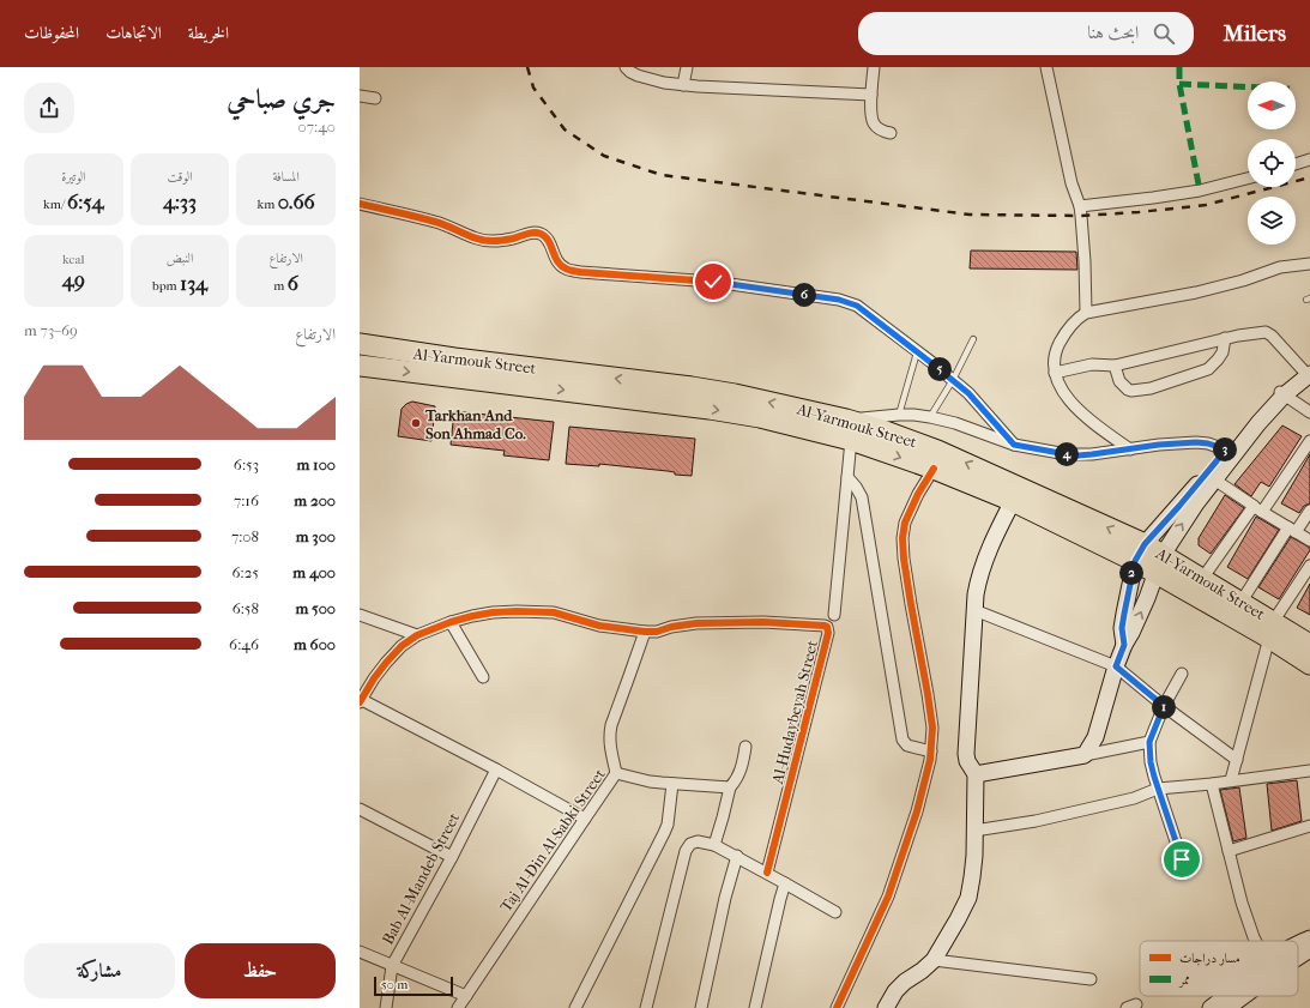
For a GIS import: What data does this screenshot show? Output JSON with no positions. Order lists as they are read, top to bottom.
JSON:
{
  "streets": {
    "highway": ["Al-Yarmouk Street"],
    "street": ["Al-Hudaybeyah Street", "Taj Al-Din Al-Sabki Street", "Bab Al-Mandeb Street"]
  },
  "places": ["Tarkhan And Son Ahmad Co."],
  "legend": ["مسار دراجات", "ممر"],
  "scale_bar": "50 m",
  "north": "left",
  "page": {
    "header": "Milers",
    "search": "ابحث هنا",
    "nav": ["الخريطة", "الاتجاهات", "المحفوظات"],
    "heading": ["جري صباحي", "07:40"],
    "stats": [
      ["المسافة", "0.66 km"],
      ["الوقت", "4:33"],
      ["الوتيرة", "6:54 /km"],
      ["الارتفاع", "6 m"],
      ["النبض", "134 bpm"],
      ["kcal", "49"]
    ],
    "pins": [
      "6",
      "5",
      "3",
      "4",
      "2",
      "1"
    ],
    "chart": ["الارتفاع", "69–73 m"],
    "list": [
      {
        "name": "100 m",
        "note": "6:53"
      },
      {
        "name": "200 m",
        "note": "7:16"
      },
      {
        "name": "300 m",
        "note": "7:08"
      },
      {
        "name": "400 m",
        "note": "6:25"
      },
      {
        "name": "500 m",
        "note": "6:58"
      },
      {
        "name": "600 m",
        "note": "6:46"
      }
    ],
    "buttons": ["حفظ", "مشاركة"],
    "scale": "50 m"
  }
}
